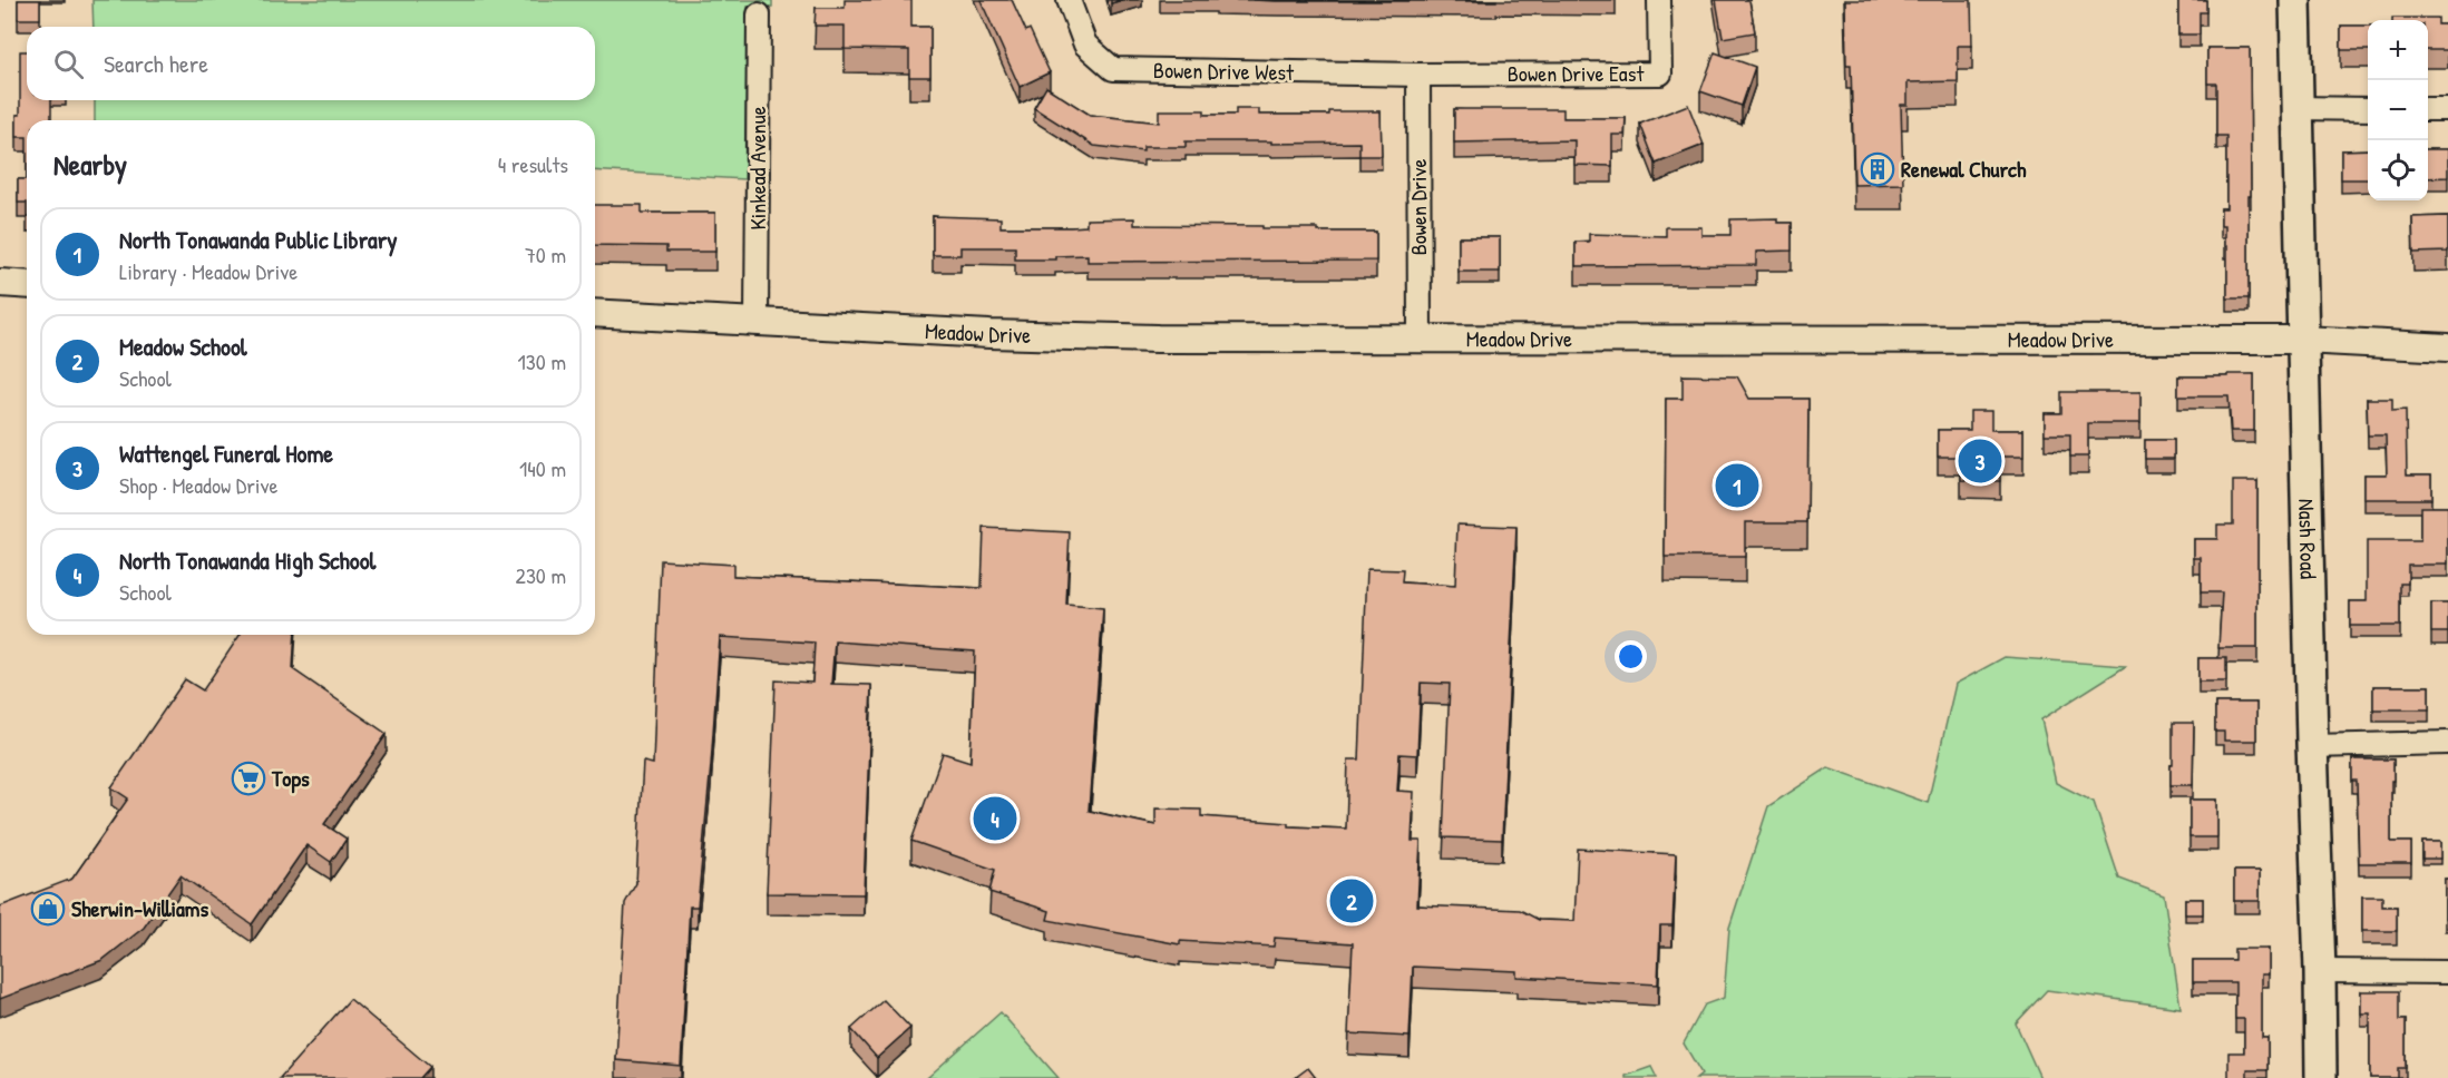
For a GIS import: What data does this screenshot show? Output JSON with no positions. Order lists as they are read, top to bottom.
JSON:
{
  "streets": {
    "main road": ["Nash Road"],
    "street": [
      "Bowen Drive West",
      "Bowen Drive East",
      "Kinkead Avenue",
      "Bowen Drive",
      "Meadow Drive"
    ]
  },
  "crossings": [
    ["Bowen Drive West", "Bowen Drive East"],
    ["Bowen Drive West", "Bowen Drive"],
    ["Bowen Drive East", "Bowen Drive"],
    ["Kinkead Avenue", "Meadow Drive"],
    ["Bowen Drive", "Meadow Drive"],
    ["Meadow Drive", "Nash Road"]
  ],
  "places": {
    "building": ["Renewal Church"],
    "supermarket": ["Tops"],
    "shop": ["Sherwin-Williams"]
  },
  "page": {
    "map_buttons": ["+", "−"],
    "search": "Search here",
    "heading": ["Nearby", "4 results"],
    "list": [
      {
        "mark": "1",
        "name": "North Tonawanda Public Library",
        "note": "Library · Meadow Drive",
        "value": "70 m"
      },
      {
        "mark": "2",
        "name": "Meadow School",
        "note": "School",
        "value": "130 m"
      },
      {
        "mark": "3",
        "name": "Wattengel Funeral Home",
        "note": "Shop · Meadow Drive",
        "value": "140 m"
      },
      {
        "mark": "4",
        "name": "North Tonawanda High School",
        "note": "School",
        "value": "230 m"
      }
    ],
    "pins": [
      "3",
      "1",
      "4",
      "2"
    ]
  }
}
